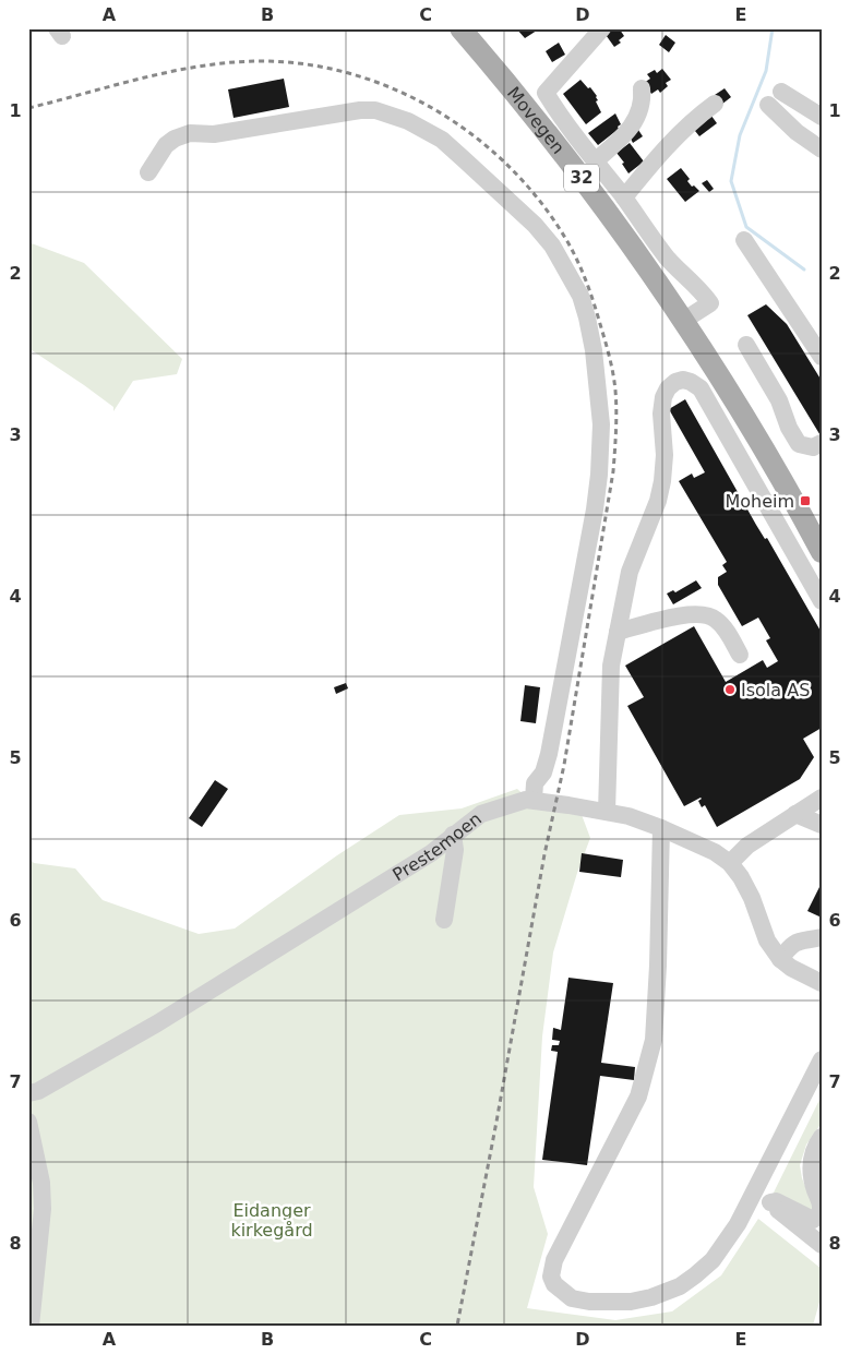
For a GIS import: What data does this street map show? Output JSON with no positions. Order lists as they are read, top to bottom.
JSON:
{
  "streets": {
    "main road": ["Movegen", "32"],
    "street": ["Prestemoen"]
  },
  "parks": ["Eidanger kirkegård"],
  "places": {
    "transit": ["Moheim"],
    "other": ["Isola AS"]
  },
  "grid": {
    "columns": [
      "A",
      "B",
      "C",
      "D",
      "E"
    ],
    "rows": [
      "1",
      "2",
      "3",
      "4",
      "5",
      "6",
      "7",
      "8"
    ]
  }
}
